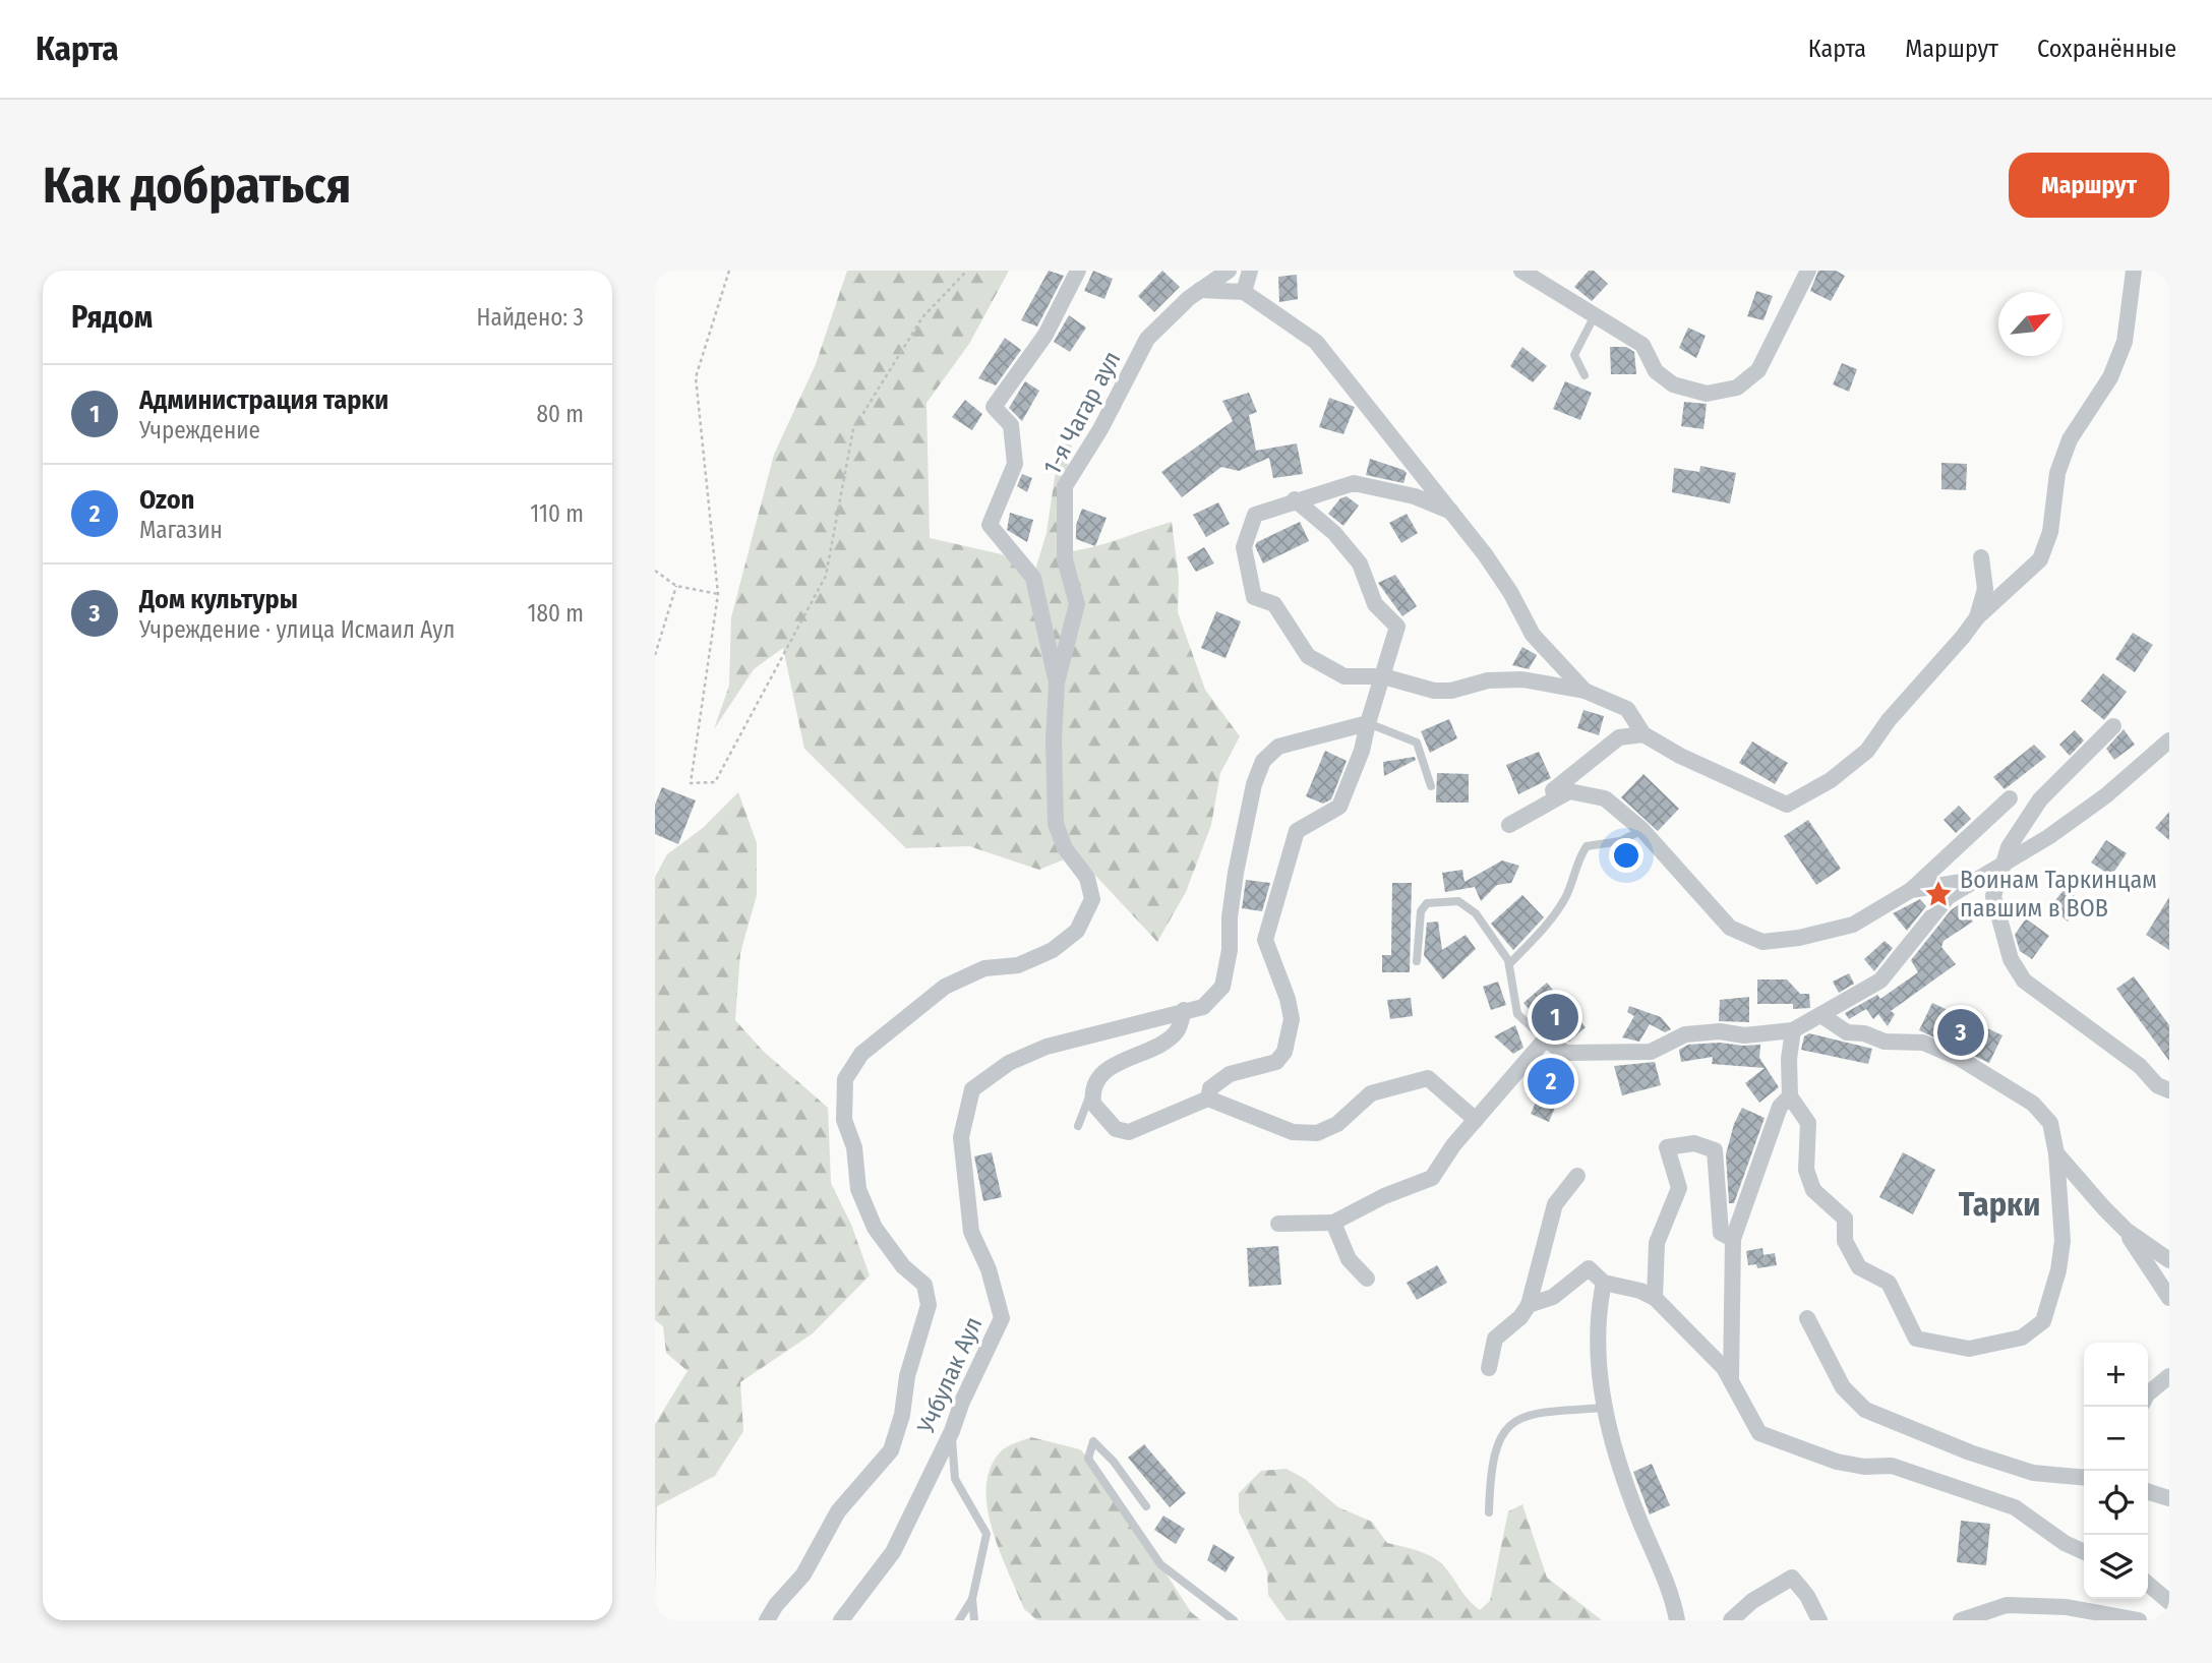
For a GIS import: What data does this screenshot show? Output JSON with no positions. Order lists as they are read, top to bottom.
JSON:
{
  "streets": {
    "street": ["1-я Чагар аул", "Учбулак Аул"]
  },
  "crossings": [
    ["1-я Чагар аул", "Учбулак Аул"]
  ],
  "districts": ["Тарки"],
  "places": {
    "place": ["Воинам Таркинцам павшим в ВОВ"]
  },
  "north": "top right",
  "page": {
    "header": "Карта",
    "nav": ["Карта", "Маршрут", "Сохранённые"],
    "buttons": "Маршрут",
    "title": "Как добраться",
    "heading": ["Рядом", "Найдено: 3"],
    "list": [
      {
        "mark": "1",
        "name": "Администрация тарки",
        "note": "Учреждение",
        "value": "80 m"
      },
      {
        "mark": "2",
        "name": "Ozon",
        "note": "Магазин",
        "value": "110 m"
      },
      {
        "mark": "3",
        "name": "Дом культуры",
        "note": "Учреждение · улица Исмаил Аул",
        "value": "180 m"
      }
    ],
    "pins": ["1", "3", "2"],
    "map_buttons": ["+", "−"]
  }
}
